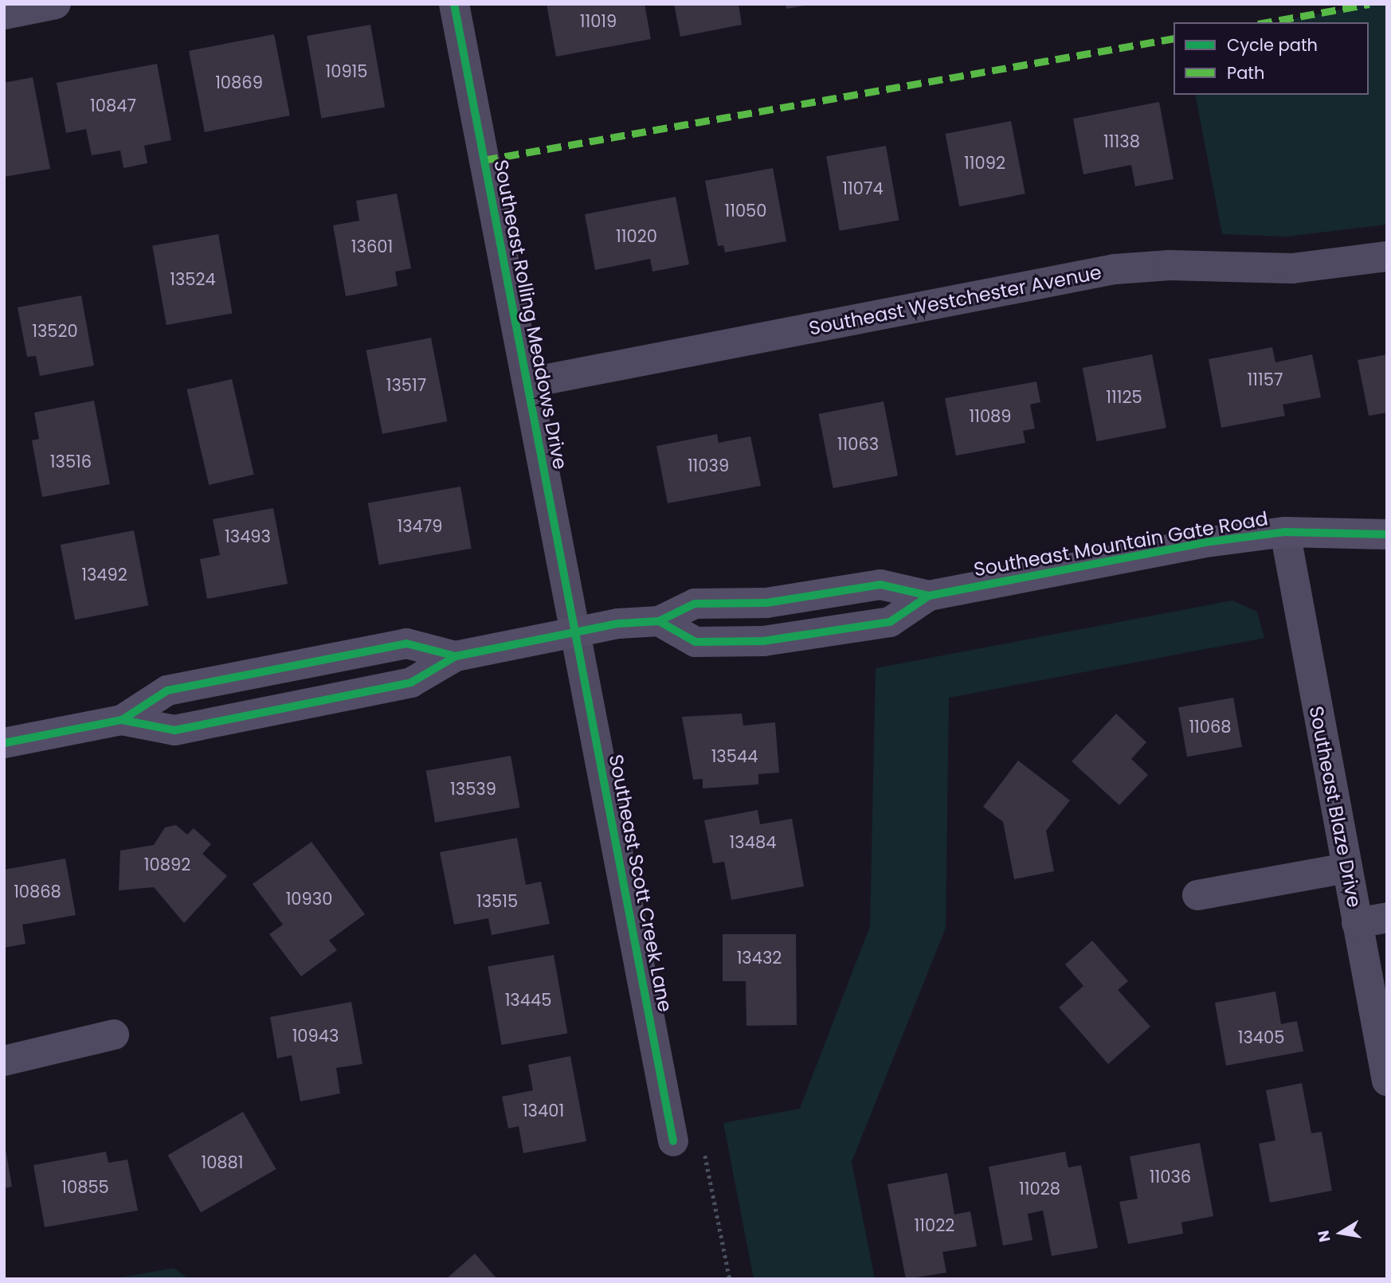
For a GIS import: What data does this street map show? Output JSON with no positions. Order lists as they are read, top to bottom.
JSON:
{
  "streets": {
    "street": [
      "Southeast Westchester Avenue",
      "Southeast Rolling Meadows Drive",
      "Southeast Mountain Gate Road",
      "Southeast Blaze Drive",
      "Southeast Scott Creek Lane"
    ]
  },
  "crossings": [
    ["Southeast Westchester Avenue", "Southeast Rolling Meadows Drive"],
    ["Southeast Rolling Meadows Drive", "Southeast Mountain Gate Road"],
    ["Southeast Rolling Meadows Drive", "Southeast Scott Creek Lane"],
    ["Southeast Mountain Gate Road", "Southeast Blaze Drive"],
    ["Southeast Mountain Gate Road", "Southeast Scott Creek Lane"]
  ],
  "house_numbers": [
    "11019",
    "10915",
    "10869",
    "10847",
    "11138",
    "11092",
    "11074",
    "11050",
    "11020",
    "13601",
    "13524",
    "13520",
    "11157",
    "13517",
    "11125",
    "11089",
    "11063",
    "13516",
    "11039",
    "13479",
    "13493",
    "13492",
    "11068",
    "13544",
    "13539",
    "13484",
    "10892",
    "10868",
    "10930",
    "13515",
    "13432",
    "13445",
    "10943",
    "13405",
    "13401",
    "10881",
    "11036",
    "10855",
    "11028",
    "11022"
  ],
  "legend": ["Cycle path", "Path"],
  "north": "left"
}
